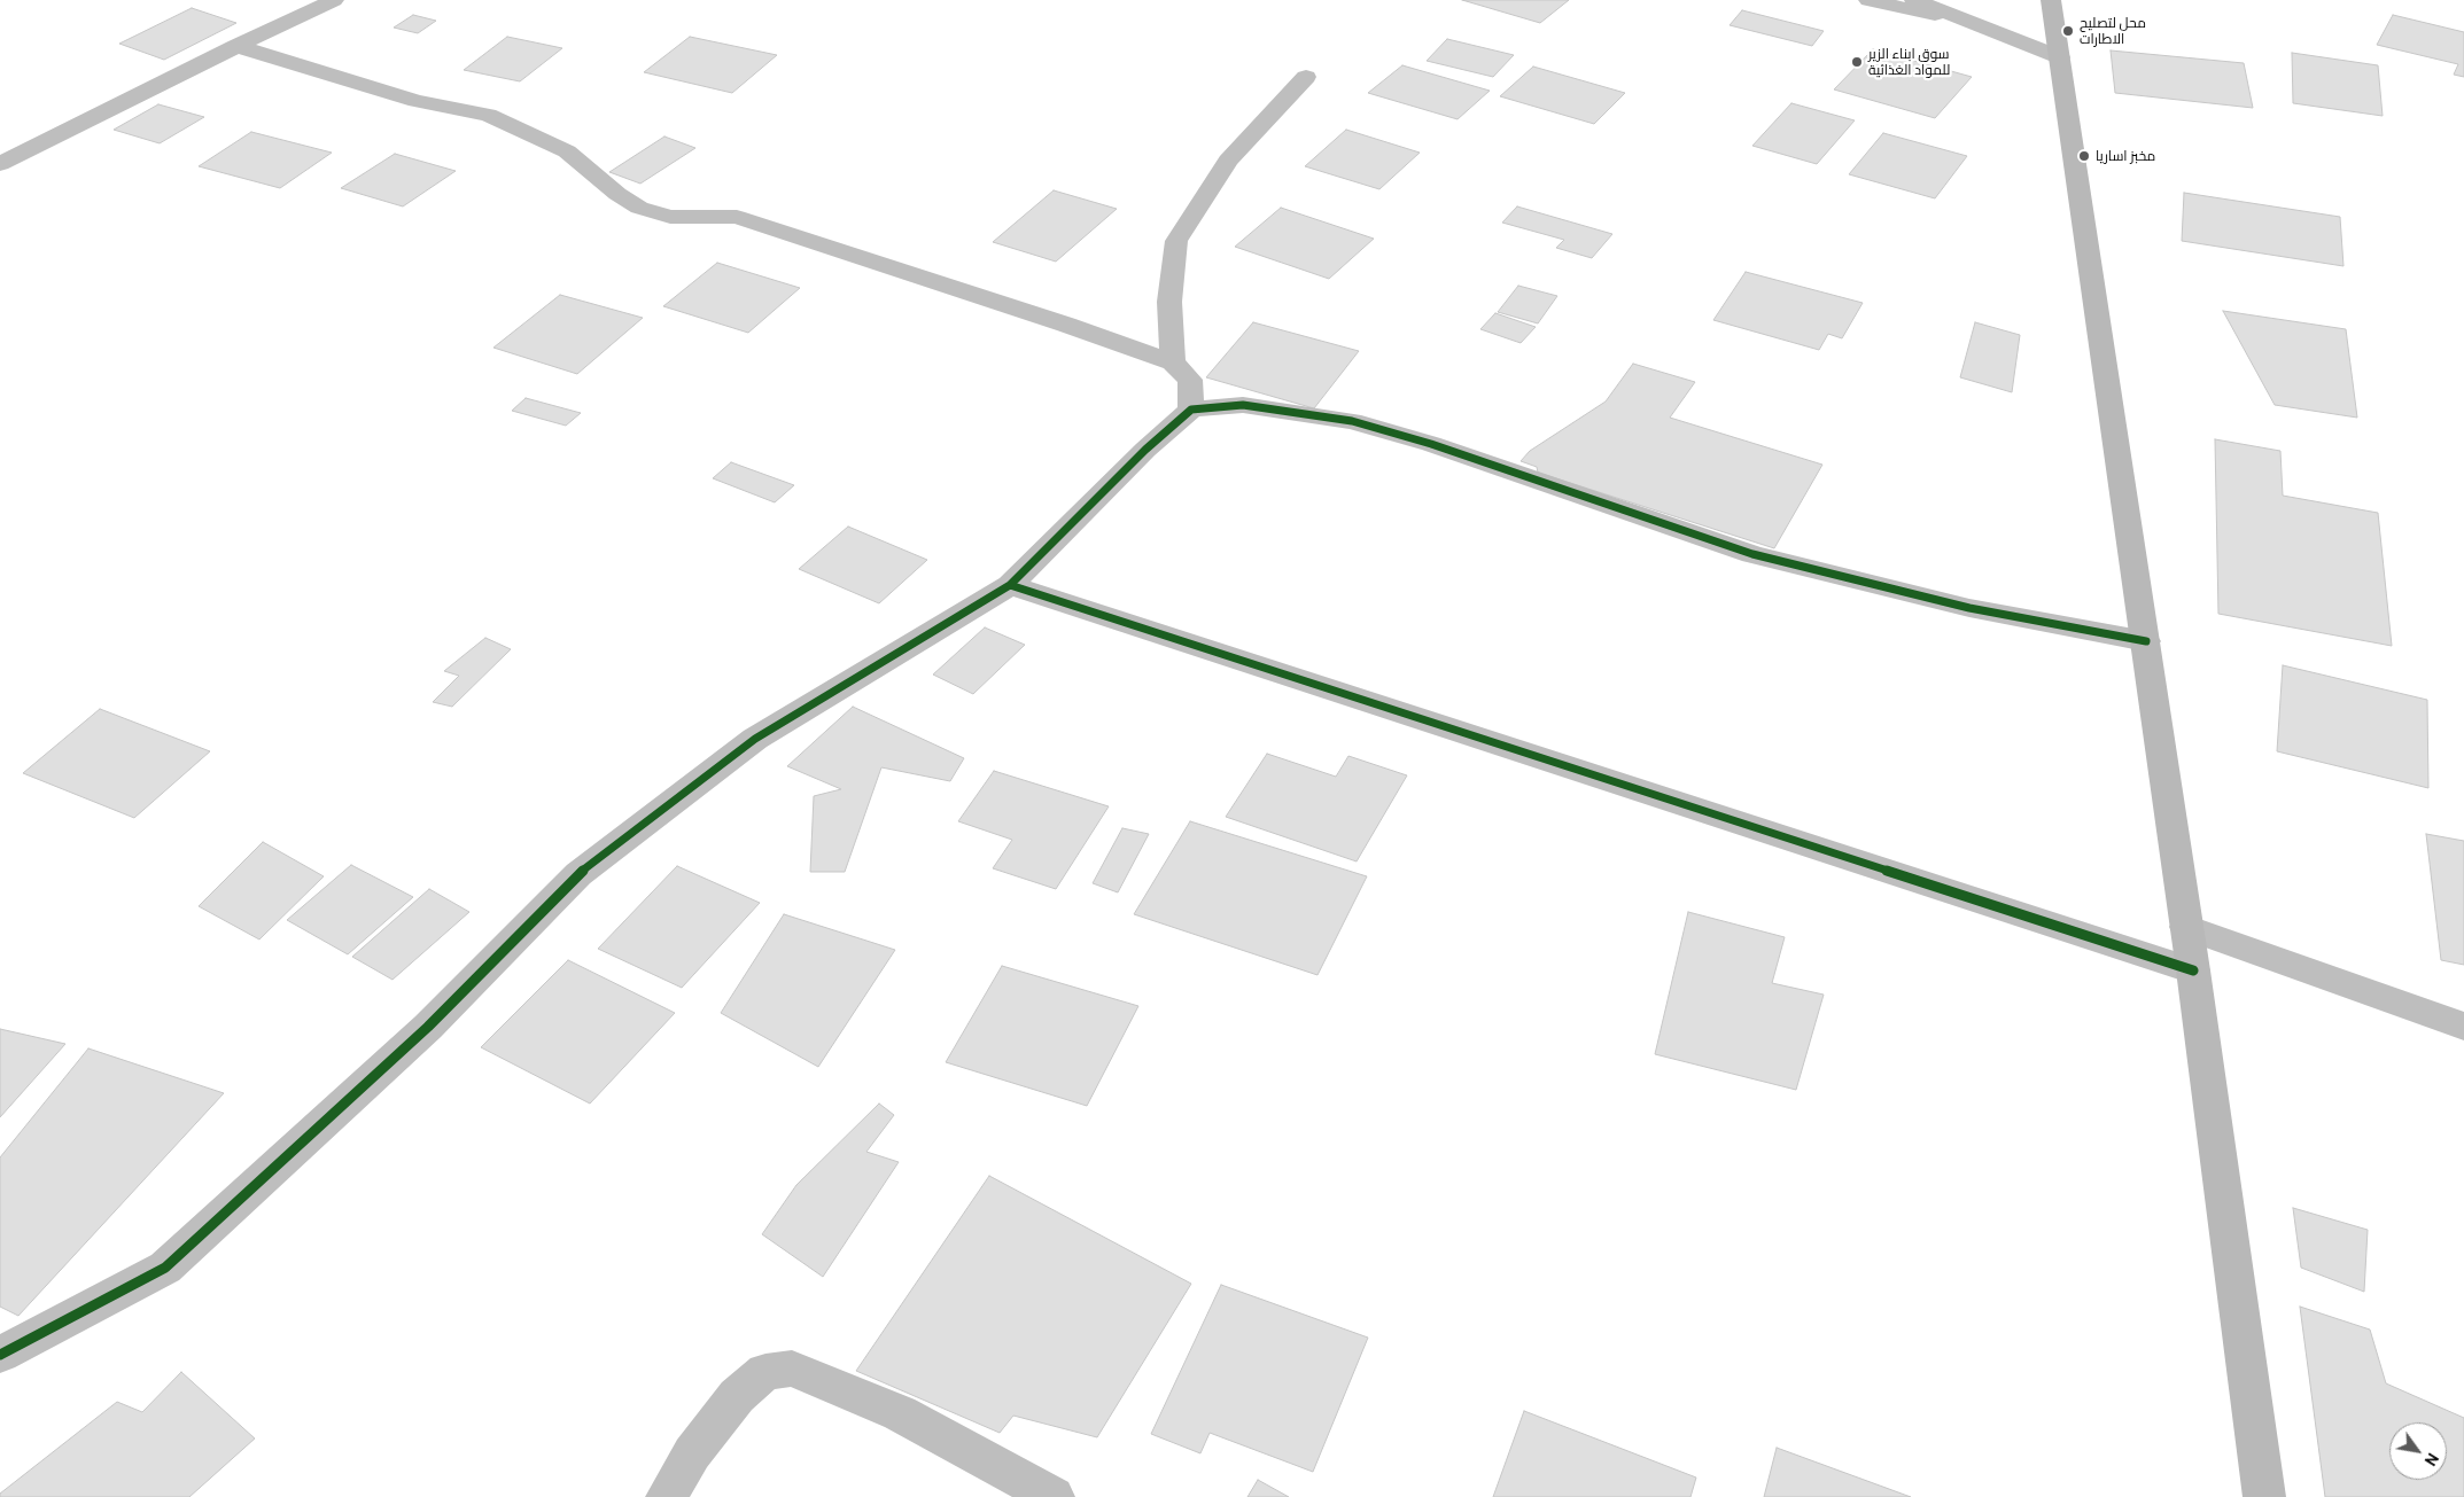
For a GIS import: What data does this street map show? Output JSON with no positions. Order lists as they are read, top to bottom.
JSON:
{
  "places": ["محل لتصليح الاطارات", "سوق ابناء الزير للمواد الغذائية", "مخبز اساريا"],
  "north": "bottom right"
}
